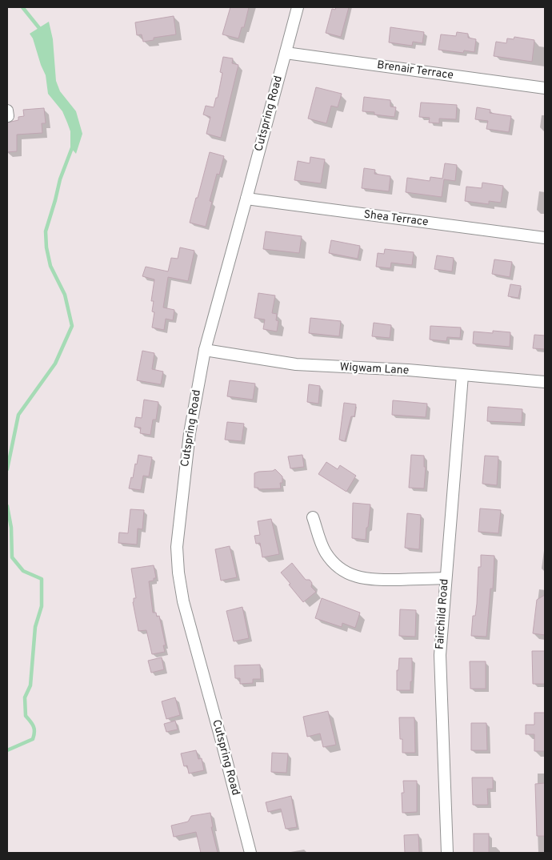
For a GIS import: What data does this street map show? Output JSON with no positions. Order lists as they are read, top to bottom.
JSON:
{
  "streets": {
    "street": [
      "Brenair Terrace",
      "Cutspring Road",
      "Shea Terrace",
      "Wigwam Lane",
      "Fairchild Road"
    ]
  },
  "crossings": [
    ["Brenair Terrace", "Cutspring Road"],
    ["Cutspring Road", "Shea Terrace"],
    ["Cutspring Road", "Wigwam Lane"],
    ["Wigwam Lane", "Fairchild Road"]
  ]
}
